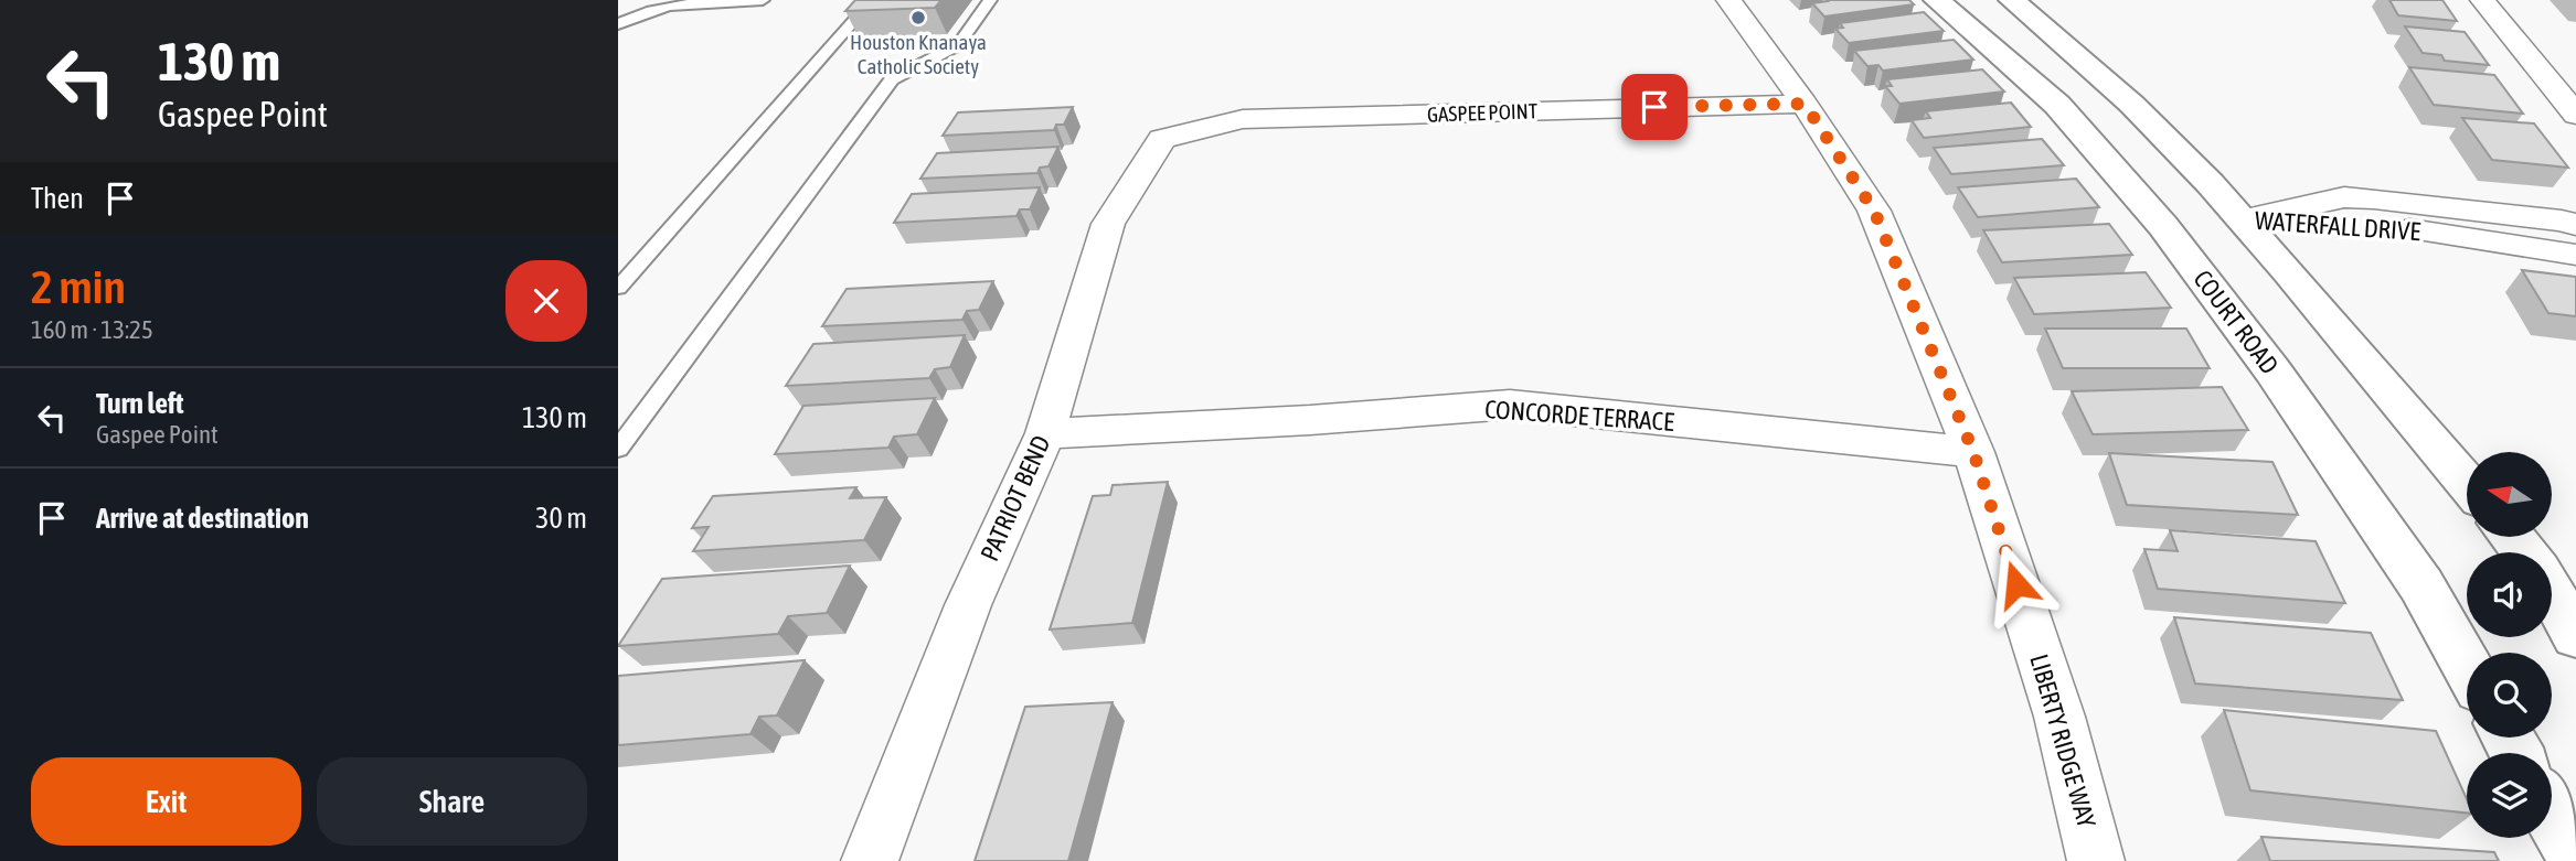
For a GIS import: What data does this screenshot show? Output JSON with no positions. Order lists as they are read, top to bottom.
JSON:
{
  "streets": {
    "main road": ["COURT ROAD"],
    "street": [
      "GASPEE POINT",
      "WATERFALL DRIVE",
      "CONCORDE TERRACE",
      "PATRIOT BEND",
      "LIBERTY RIDGE WAY"
    ]
  },
  "crossings": [
    ["GASPEE POINT", "PATRIOT BEND"],
    ["GASPEE POINT", "LIBERTY RIDGE WAY"],
    ["CONCORDE TERRACE", "PATRIOT BEND"],
    ["CONCORDE TERRACE", "LIBERTY RIDGE WAY"]
  ],
  "places": ["Houston Knanaya Catholic Society"],
  "north": "left",
  "page": {
    "turn": ["130 m", "Gaspee Point"],
    "then": "Then",
    "heading": ["2 min", "160 m · 13:25"],
    "list": [
      {
        "name": "Turn left",
        "note": "Gaspee Point",
        "value": "130 m"
      },
      {
        "name": "Arrive at destination",
        "value": "30 m"
      }
    ],
    "buttons": ["Exit", "Share"]
  }
}
